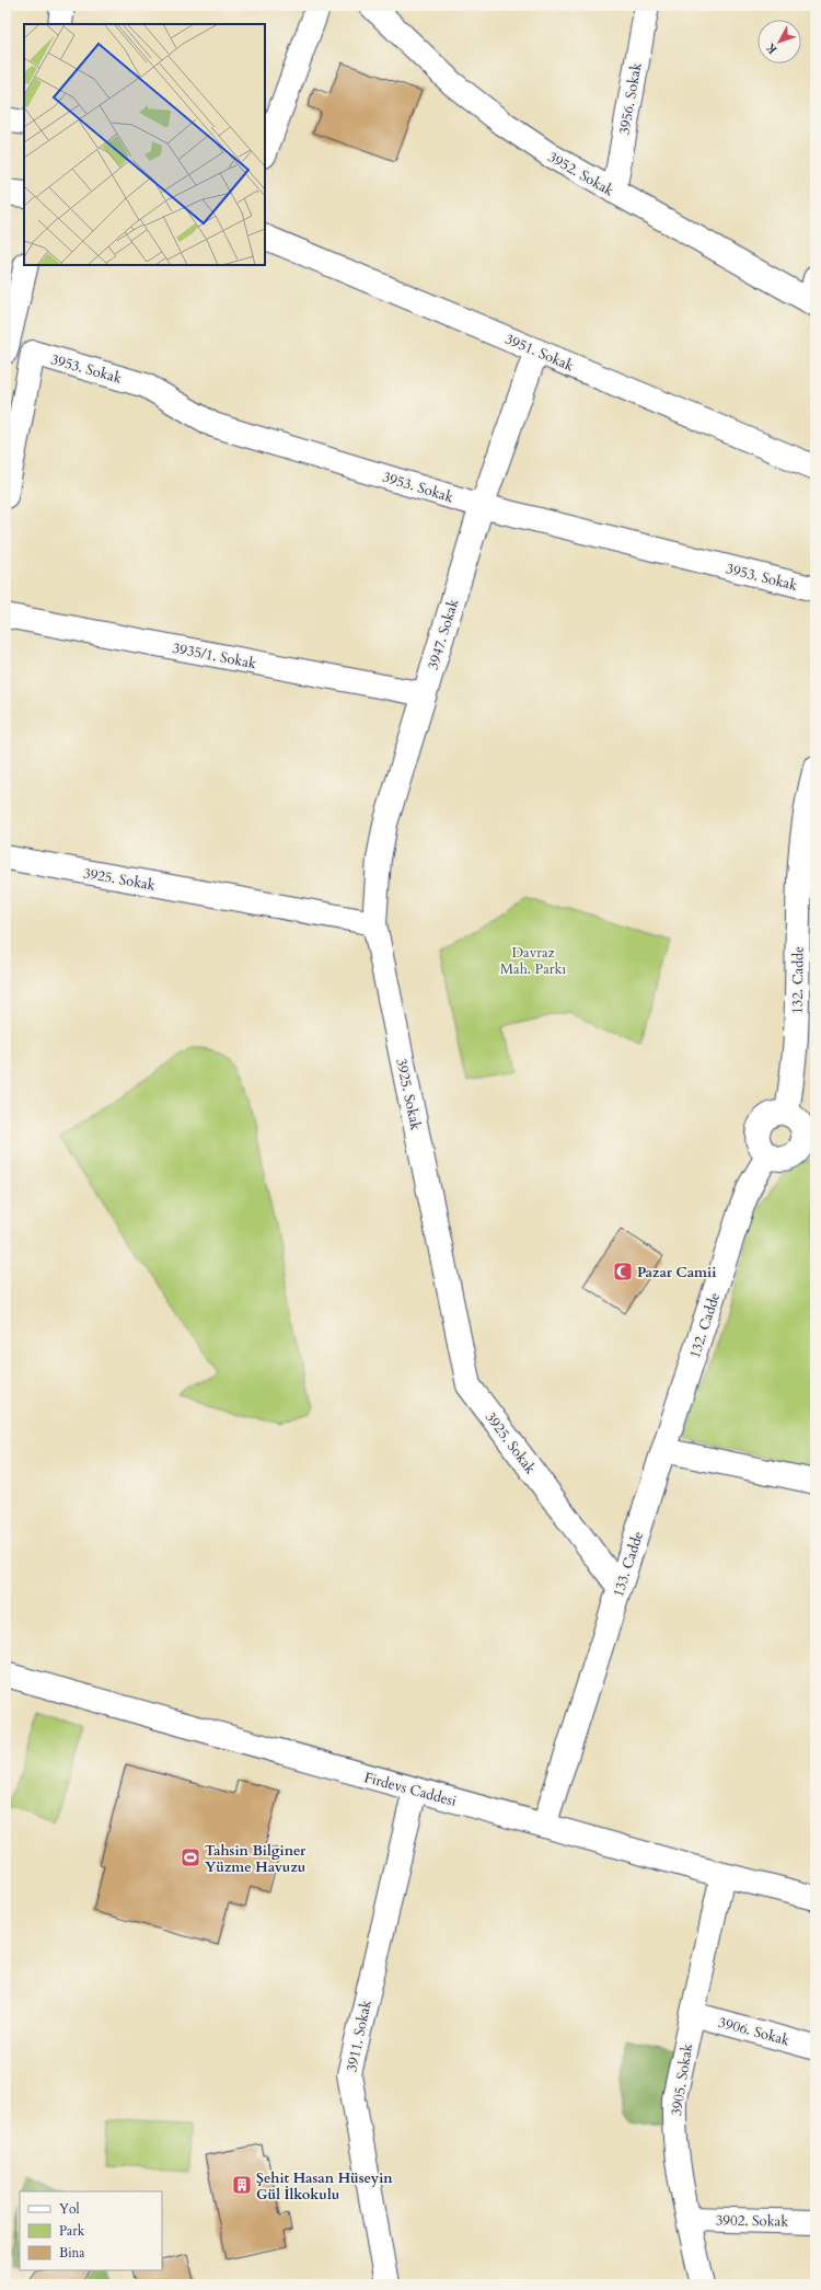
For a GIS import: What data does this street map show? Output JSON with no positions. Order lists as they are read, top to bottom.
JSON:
{
  "streets": {
    "main road": [
      "3956. Sokak",
      "3952. Sokak",
      "3951. Sokak",
      "3953. Sokak",
      "3947. Sokak",
      "3935/1. Sokak",
      "3925. Sokak",
      "132. Cadde",
      "133. Cadde",
      "Firdevs Caddesi",
      "3906. Sokak",
      "3911. Sokak",
      "3905. Sokak",
      "3902. Sokak"
    ]
  },
  "crossings": [
    ["3956. Sokak", "3952. Sokak"],
    ["3951. Sokak", "3947. Sokak"],
    ["3953. Sokak", "3947. Sokak"],
    ["3947. Sokak", "3935/1. Sokak"],
    ["3947. Sokak", "3925. Sokak"],
    ["3925. Sokak", "133. Cadde"],
    ["132. Cadde", "133. Cadde"],
    ["133. Cadde", "Firdevs Caddesi"],
    ["Firdevs Caddesi", "3911. Sokak"],
    ["Firdevs Caddesi", "3905. Sokak"],
    ["3906. Sokak", "3905. Sokak"],
    ["3905. Sokak", "3902. Sokak"]
  ],
  "parks": ["Davraz Mah. Parkı"],
  "places": {
    "mosque": ["Pazar Camii"],
    "sports": ["Tahsin Bilginer Yüzme Havuzu"],
    "building": ["Şehit Hasan Hüseyin Gül İlkokulu"]
  },
  "legend": ["Yol", "Park", "Bina"],
  "north": "bottom left"
}
